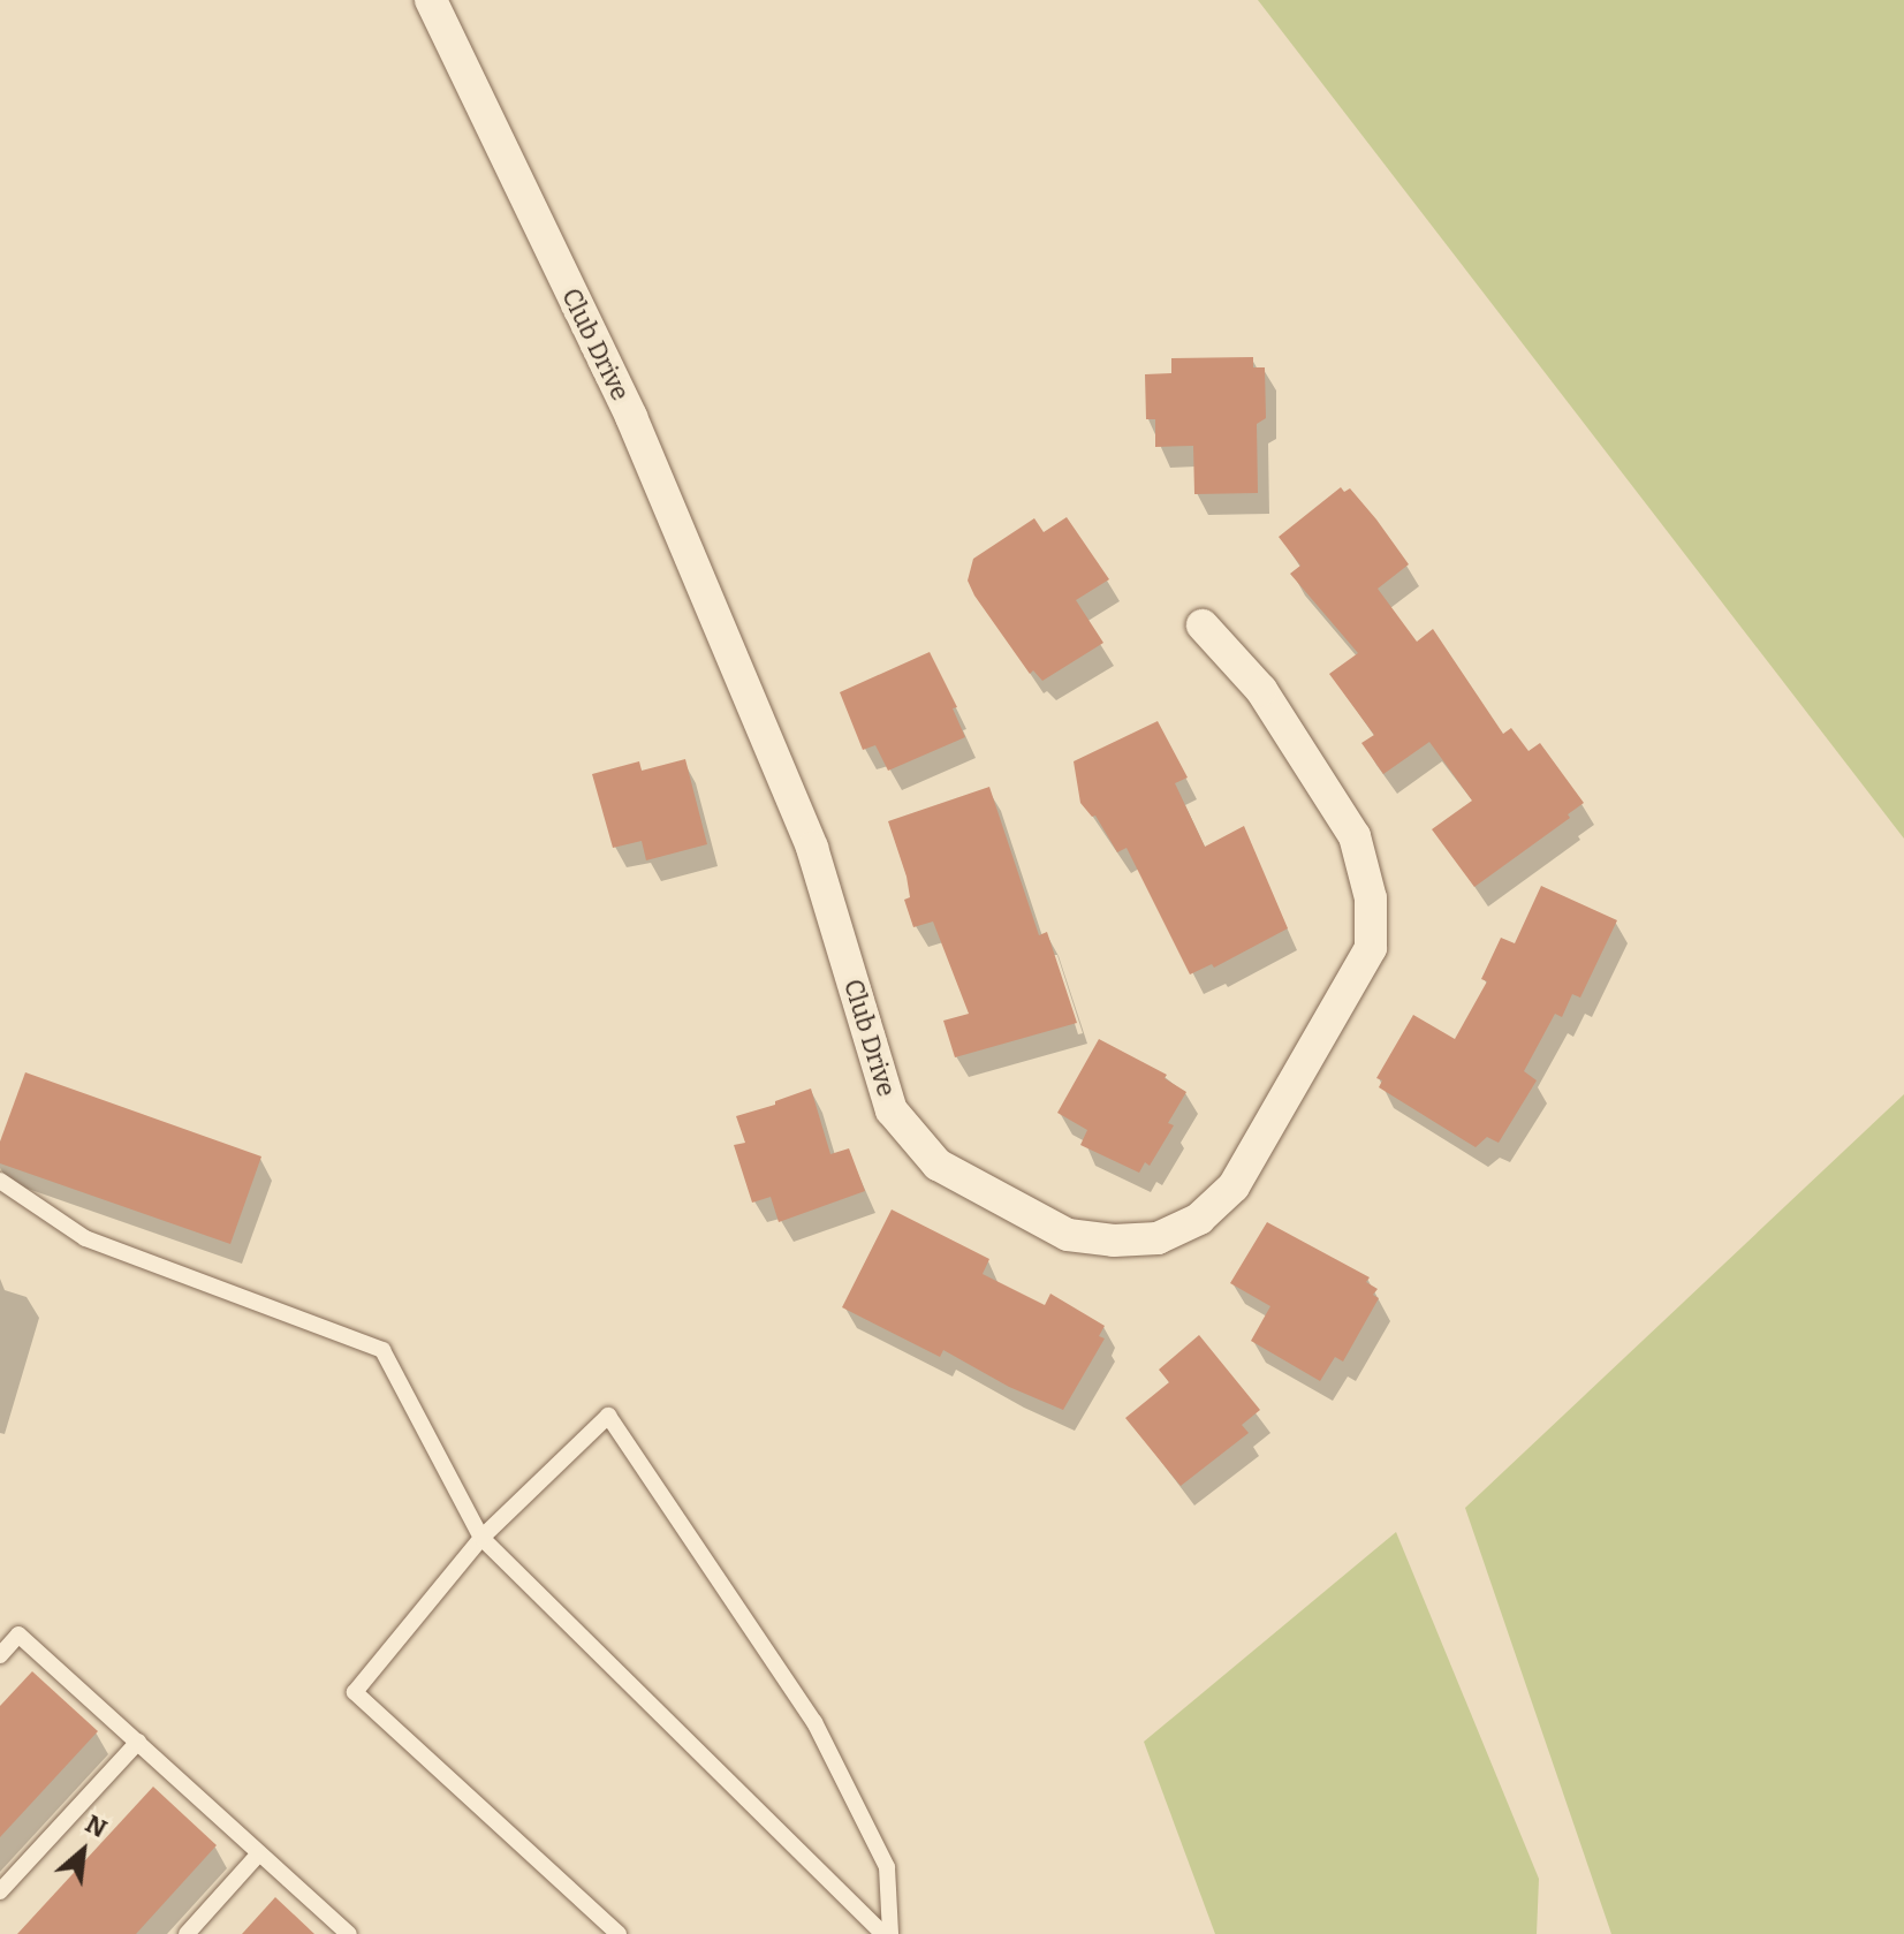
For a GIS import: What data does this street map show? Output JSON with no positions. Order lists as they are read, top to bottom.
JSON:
{
  "streets": {
    "street": ["Club Drive"]
  },
  "north": "top right"
}
